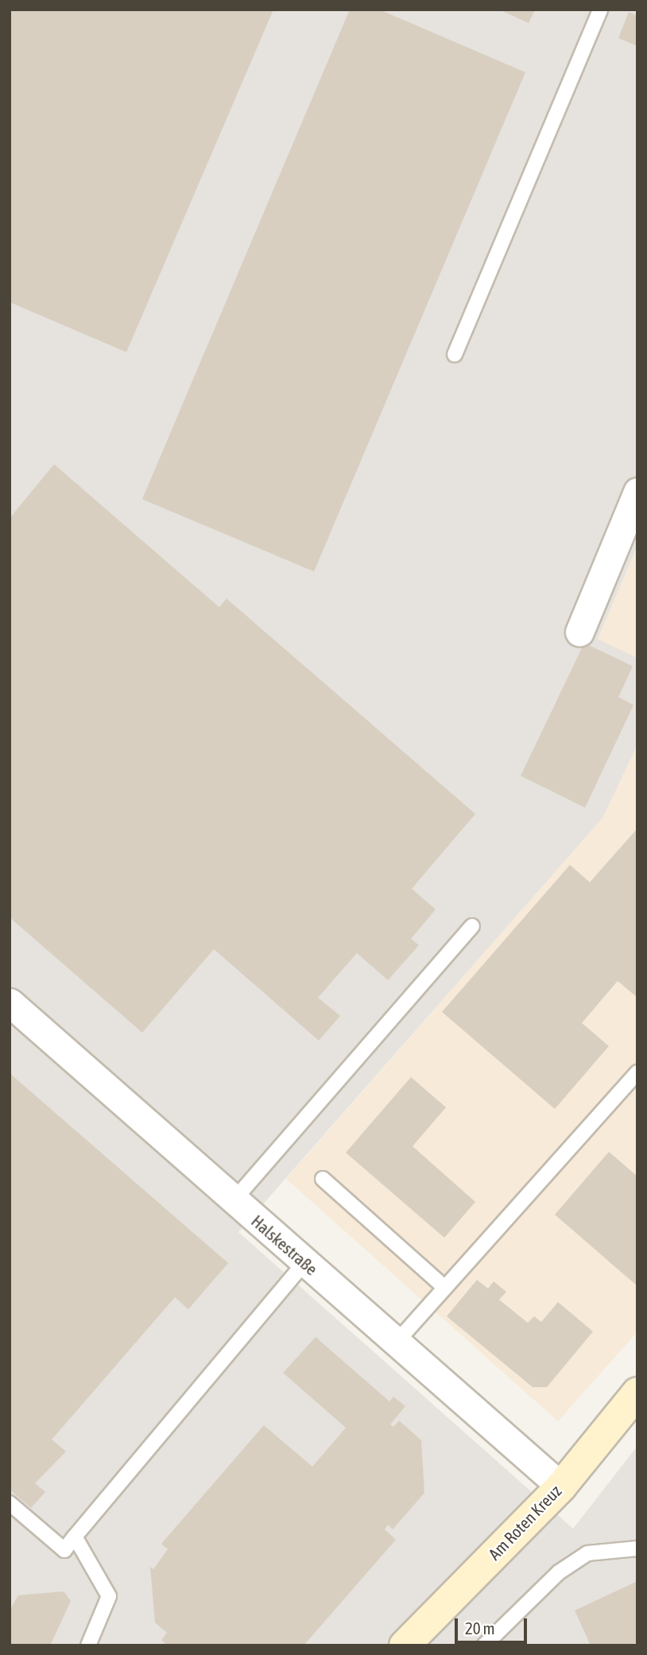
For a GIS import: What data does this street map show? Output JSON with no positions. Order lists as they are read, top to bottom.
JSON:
{
  "streets": {
    "street": ["Halskestraße", "Am Roten Kreuz"]
  },
  "crossings": [
    ["Halskestraße", "Am Roten Kreuz"]
  ],
  "scale_bar": "20 m"
}
